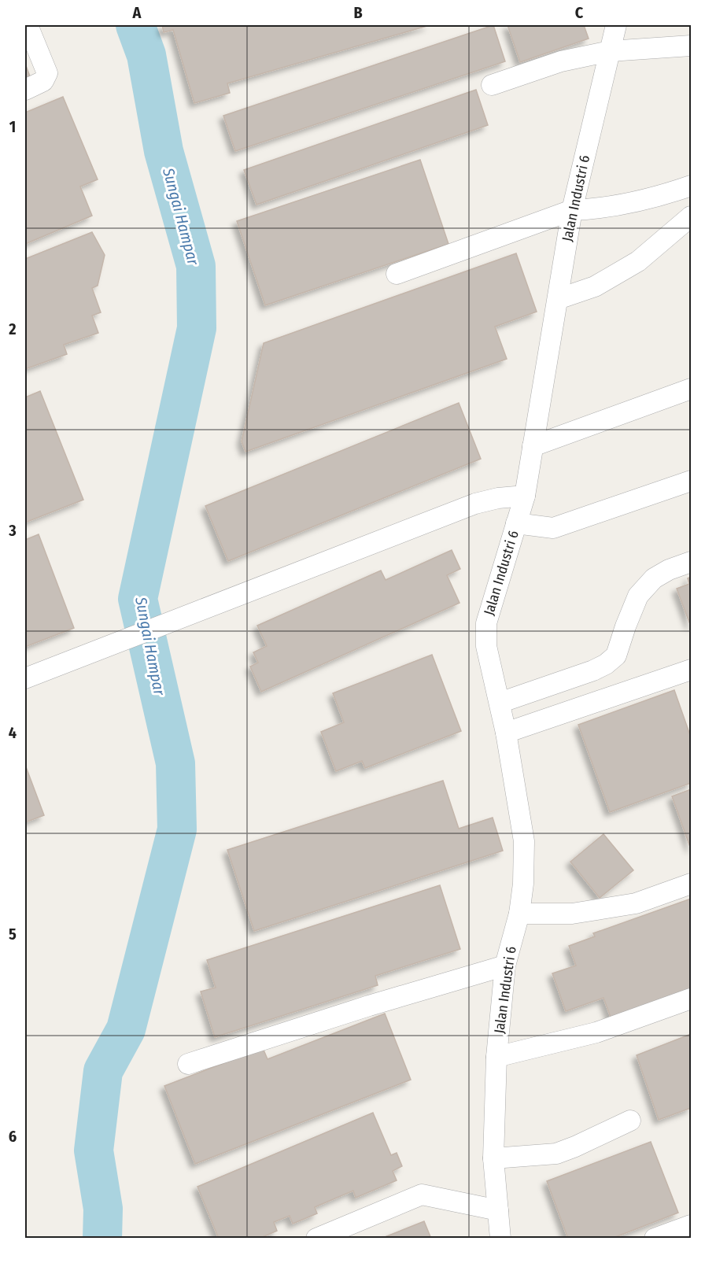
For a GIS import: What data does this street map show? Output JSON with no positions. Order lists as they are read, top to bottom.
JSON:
{
  "streets": {
    "street": ["Jalan Industri 6"]
  },
  "water": ["Sungai Hampar"],
  "grid": {
    "columns": ["A", "B", "C"],
    "rows": [
      "1",
      "2",
      "3",
      "4",
      "5",
      "6"
    ]
  }
}
